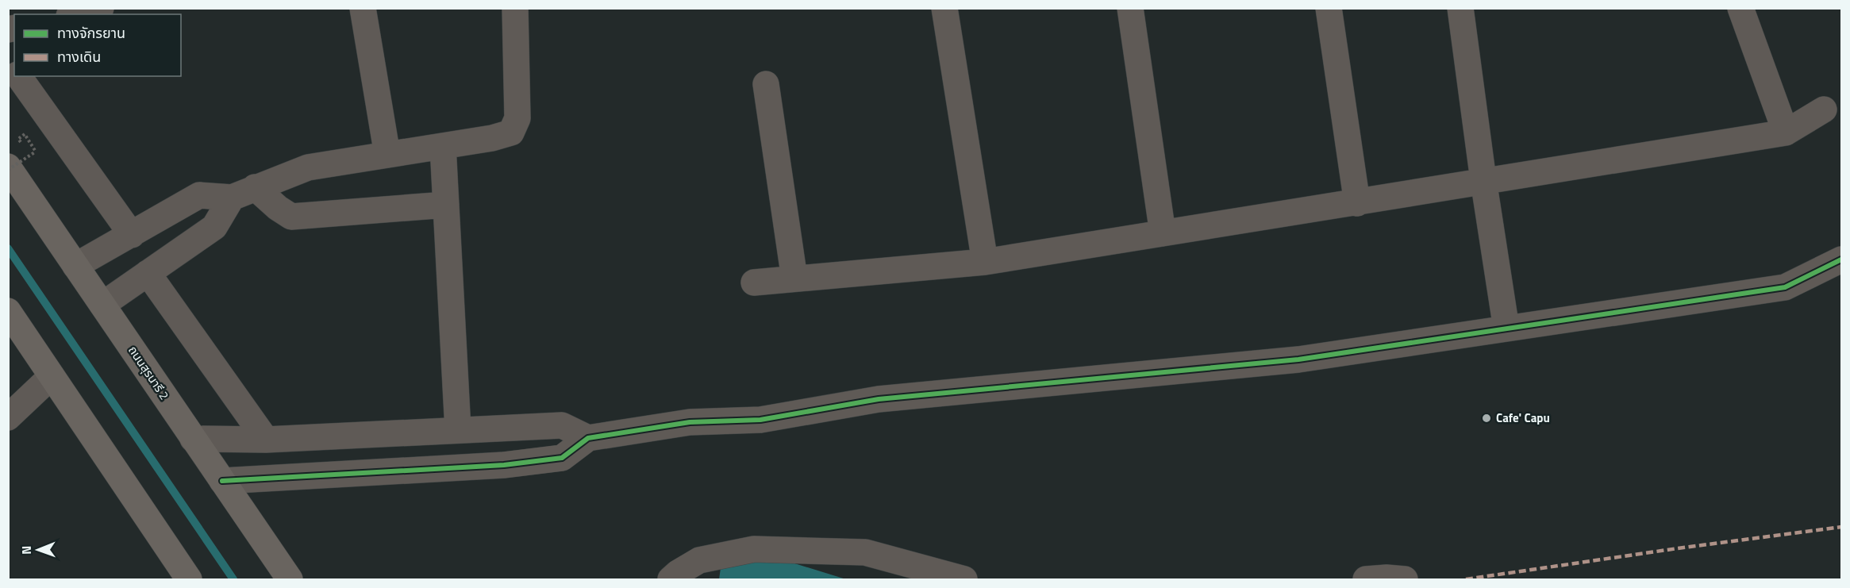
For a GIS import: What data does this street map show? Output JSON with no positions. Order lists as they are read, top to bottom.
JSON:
{
  "streets": {
    "main road": ["ถนนสุรนารี 2"]
  },
  "places": ["Cafe' Capu"],
  "legend": ["ทางจักรยาน", "ทางเดิน"],
  "north": "left"
}
